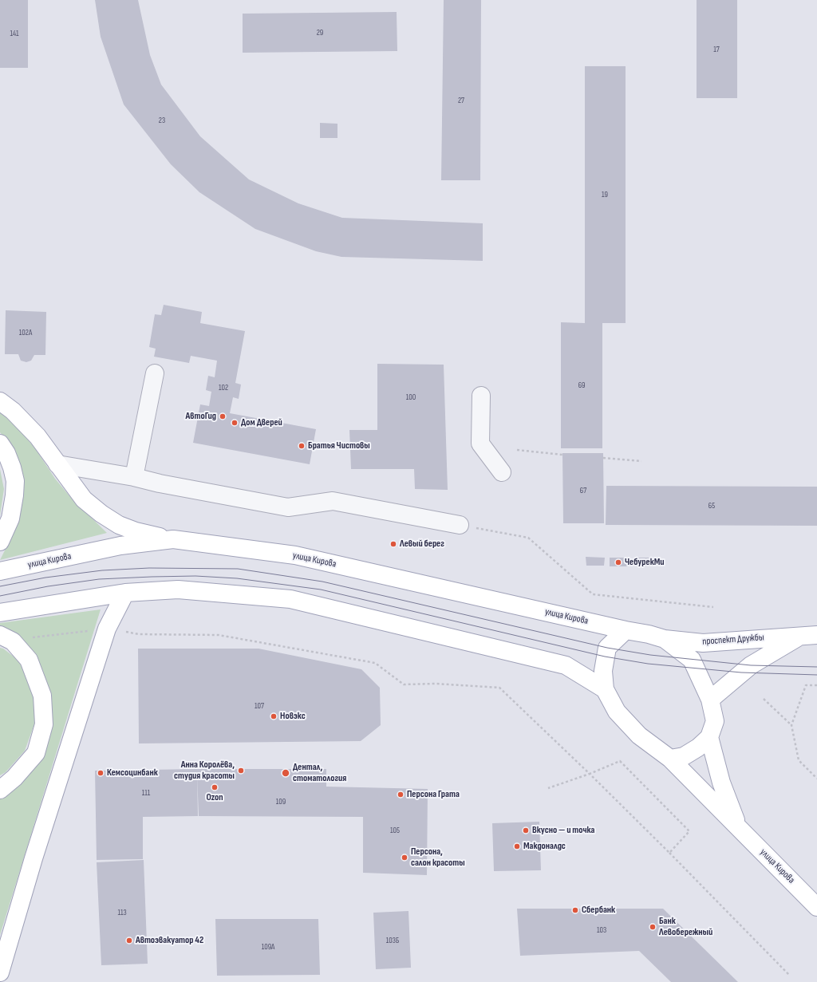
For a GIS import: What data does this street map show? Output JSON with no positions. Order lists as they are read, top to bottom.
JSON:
{
  "streets": {
    "main road": ["улица Кирова", "проспект Дружбы"]
  },
  "crossings": [
    ["улица Кирова", "проспект Дружбы"]
  ],
  "places": [
    "АвтоГид",
    "Дом Дверей",
    "Братья Чистовы",
    "Левый берег",
    "ЧебурекМи",
    "Новэкс",
    "Анна Королёва, студия красоты",
    "Кемсоцинбанк",
    "Дентал, стоматология",
    "Ozon",
    "Персона Грата",
    "Вкусно — и точка",
    "Макдоналдс",
    "Персона, салон красоты",
    "Сбербанк",
    "Банк Левобережный",
    "Автоэвакуатор 42"
  ],
  "house_numbers": [
    "29",
    "141",
    "17",
    "27",
    "23",
    "19",
    "102А",
    "69",
    "102",
    "100",
    "67",
    "65",
    "107",
    "111",
    "109",
    "105",
    "113",
    "103",
    "103Б",
    "109А"
  ]
}
